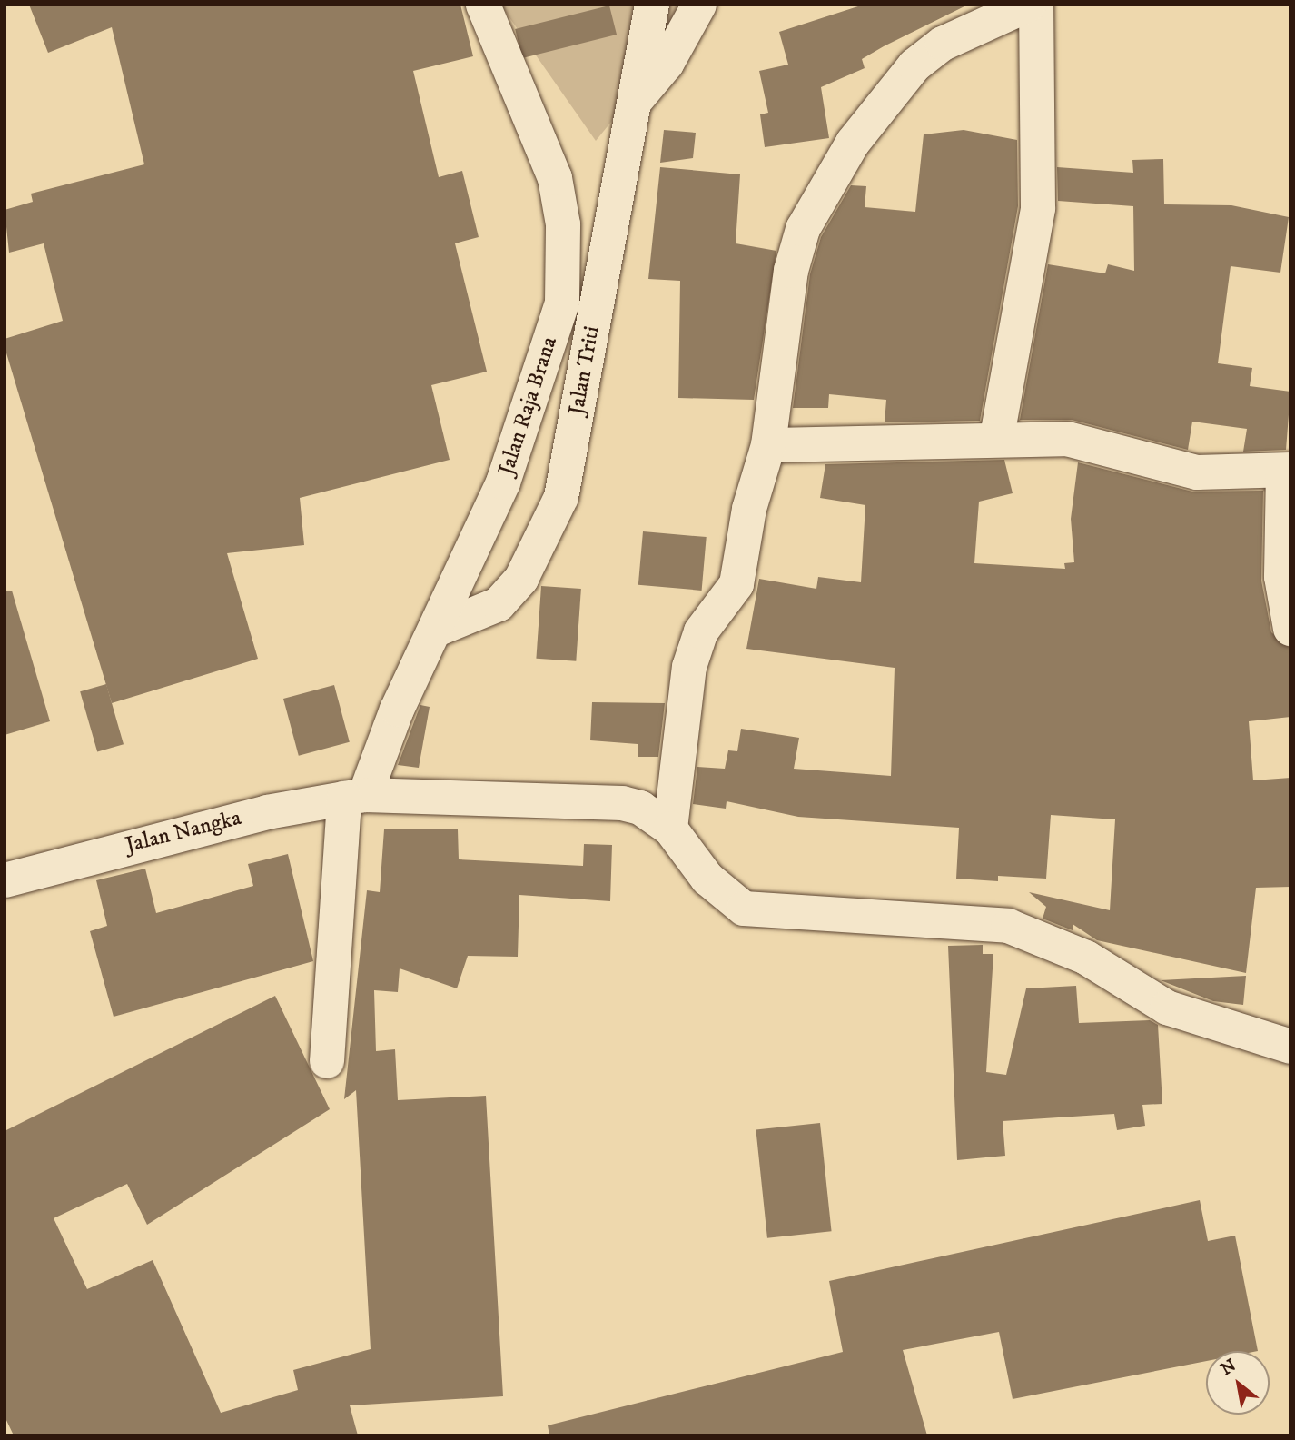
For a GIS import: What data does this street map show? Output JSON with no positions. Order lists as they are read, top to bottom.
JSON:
{
  "streets": {
    "street": ["Jalan Triti", "Jalan Raja Brana", "Jalan Nangka"]
  },
  "crossings": [
    ["Jalan Triti", "Jalan Raja Brana"],
    ["Jalan Raja Brana", "Jalan Nangka"]
  ],
  "north": "top left"
}
